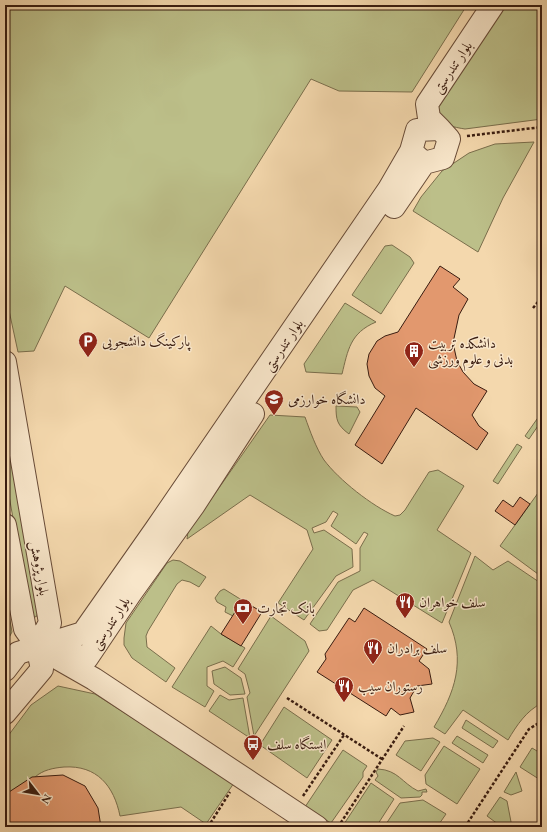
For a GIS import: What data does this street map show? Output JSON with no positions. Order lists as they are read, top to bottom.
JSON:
{
  "streets": {
    "lane": ["بلوار تندرستی", "بلوار پژوهش"]
  },
  "crossings": [
    ["بلوار تندرستی", "بلوار پژوهش"]
  ],
  "places": {
    "parking": ["پارکینگ دانشجویی"],
    "building": ["دانشکده تربیت بدنی و علوم ورزشی"],
    "school or university": ["دانشگاه خوارزمی"],
    "restaurant": ["سلف خواهران", "سلف برادران", "رستوران سیب"],
    "bank": ["بانک تجارت"],
    "bus stop": ["ایستگاه سلف"]
  },
  "north": "bottom right"
}
